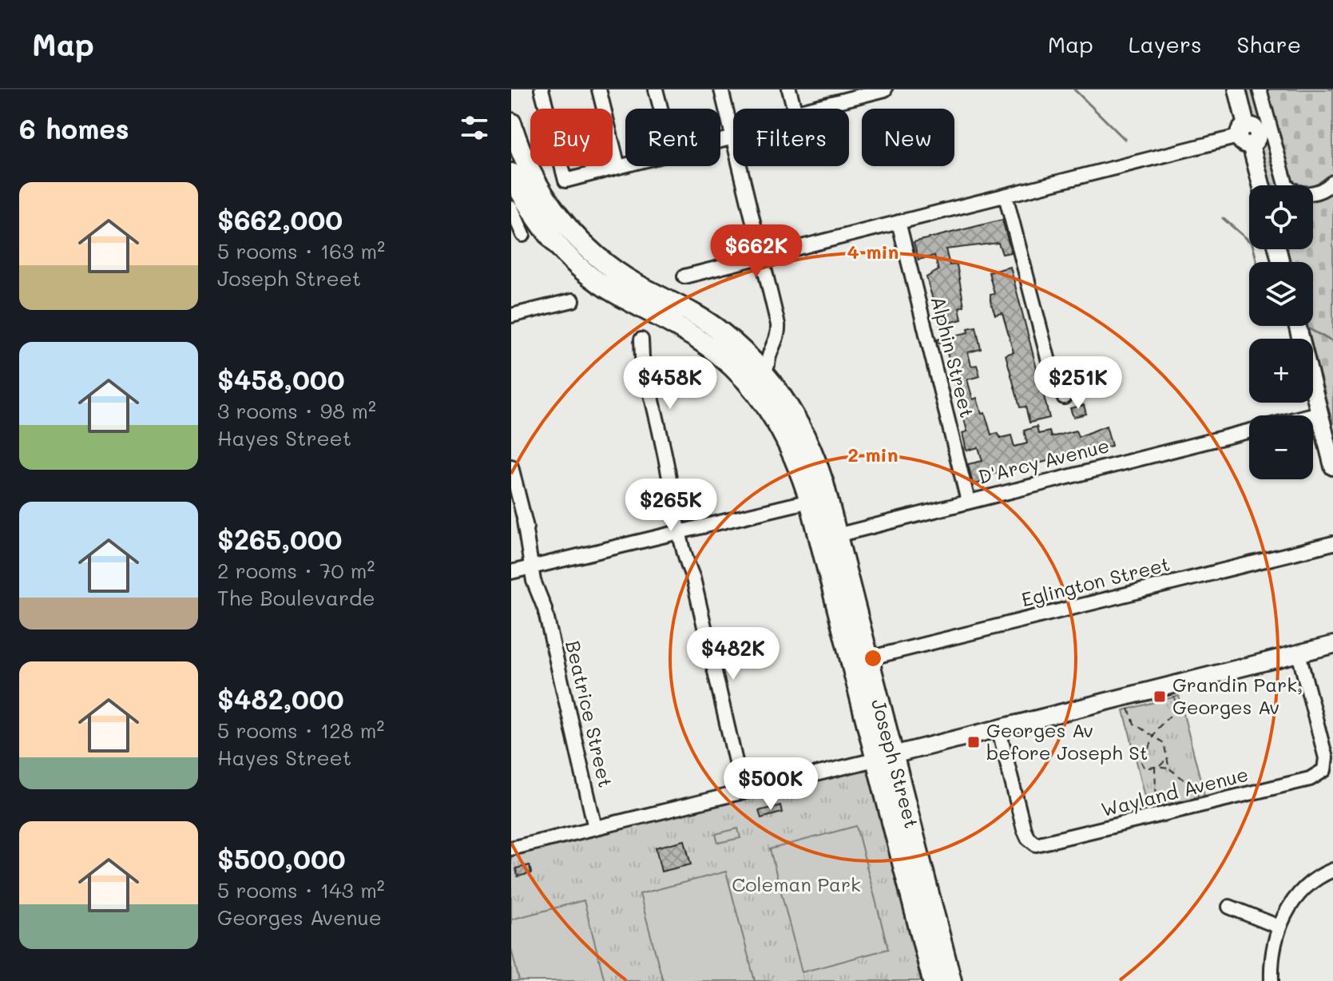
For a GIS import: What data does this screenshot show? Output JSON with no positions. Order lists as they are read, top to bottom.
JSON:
{
  "streets": {
    "highway": ["Joseph Street"],
    "street": [
      "Alphin Street",
      "D'Arcy Avenue",
      "Eglington Street",
      "Beatrice Street",
      "Wayland Avenue"
    ]
  },
  "crossings": [
    ["Alphin Street", "D'Arcy Avenue"],
    ["D'Arcy Avenue", "Joseph Street"],
    ["Eglington Street", "Joseph Street"]
  ],
  "parks": ["Coleman Park"],
  "places": {
    "transit": ["Grandin Park, Georges Av", "Georges Av before Joseph St"]
  },
  "page": {
    "header": "Map",
    "nav": ["Map", "Layers", "Share"],
    "heading": "6 homes",
    "chip": [
      "Buy",
      "Rent",
      "Filters",
      "New"
    ],
    "list": [
      {
        "name": "$662,000",
        "note": "5 rooms · 163 m² · Joseph Street"
      },
      {
        "name": "$458,000",
        "note": "3 rooms · 98 m² · Hayes Street"
      },
      {
        "name": "$265,000",
        "note": "2 rooms · 70 m² · The Boulevarde"
      },
      {
        "name": "$482,000",
        "note": "5 rooms · 128 m² · Hayes Street"
      },
      {
        "name": "$500,000",
        "note": "5 rooms · 143 m² · Georges Avenue"
      }
    ],
    "map_buttons": ["+", "−"],
    "price": [
      "$662K",
      "$458K",
      "$251K",
      "$265K",
      "$482K",
      "$500K"
    ]
  },
  "rings": ["4 min", "2 min"]
}
